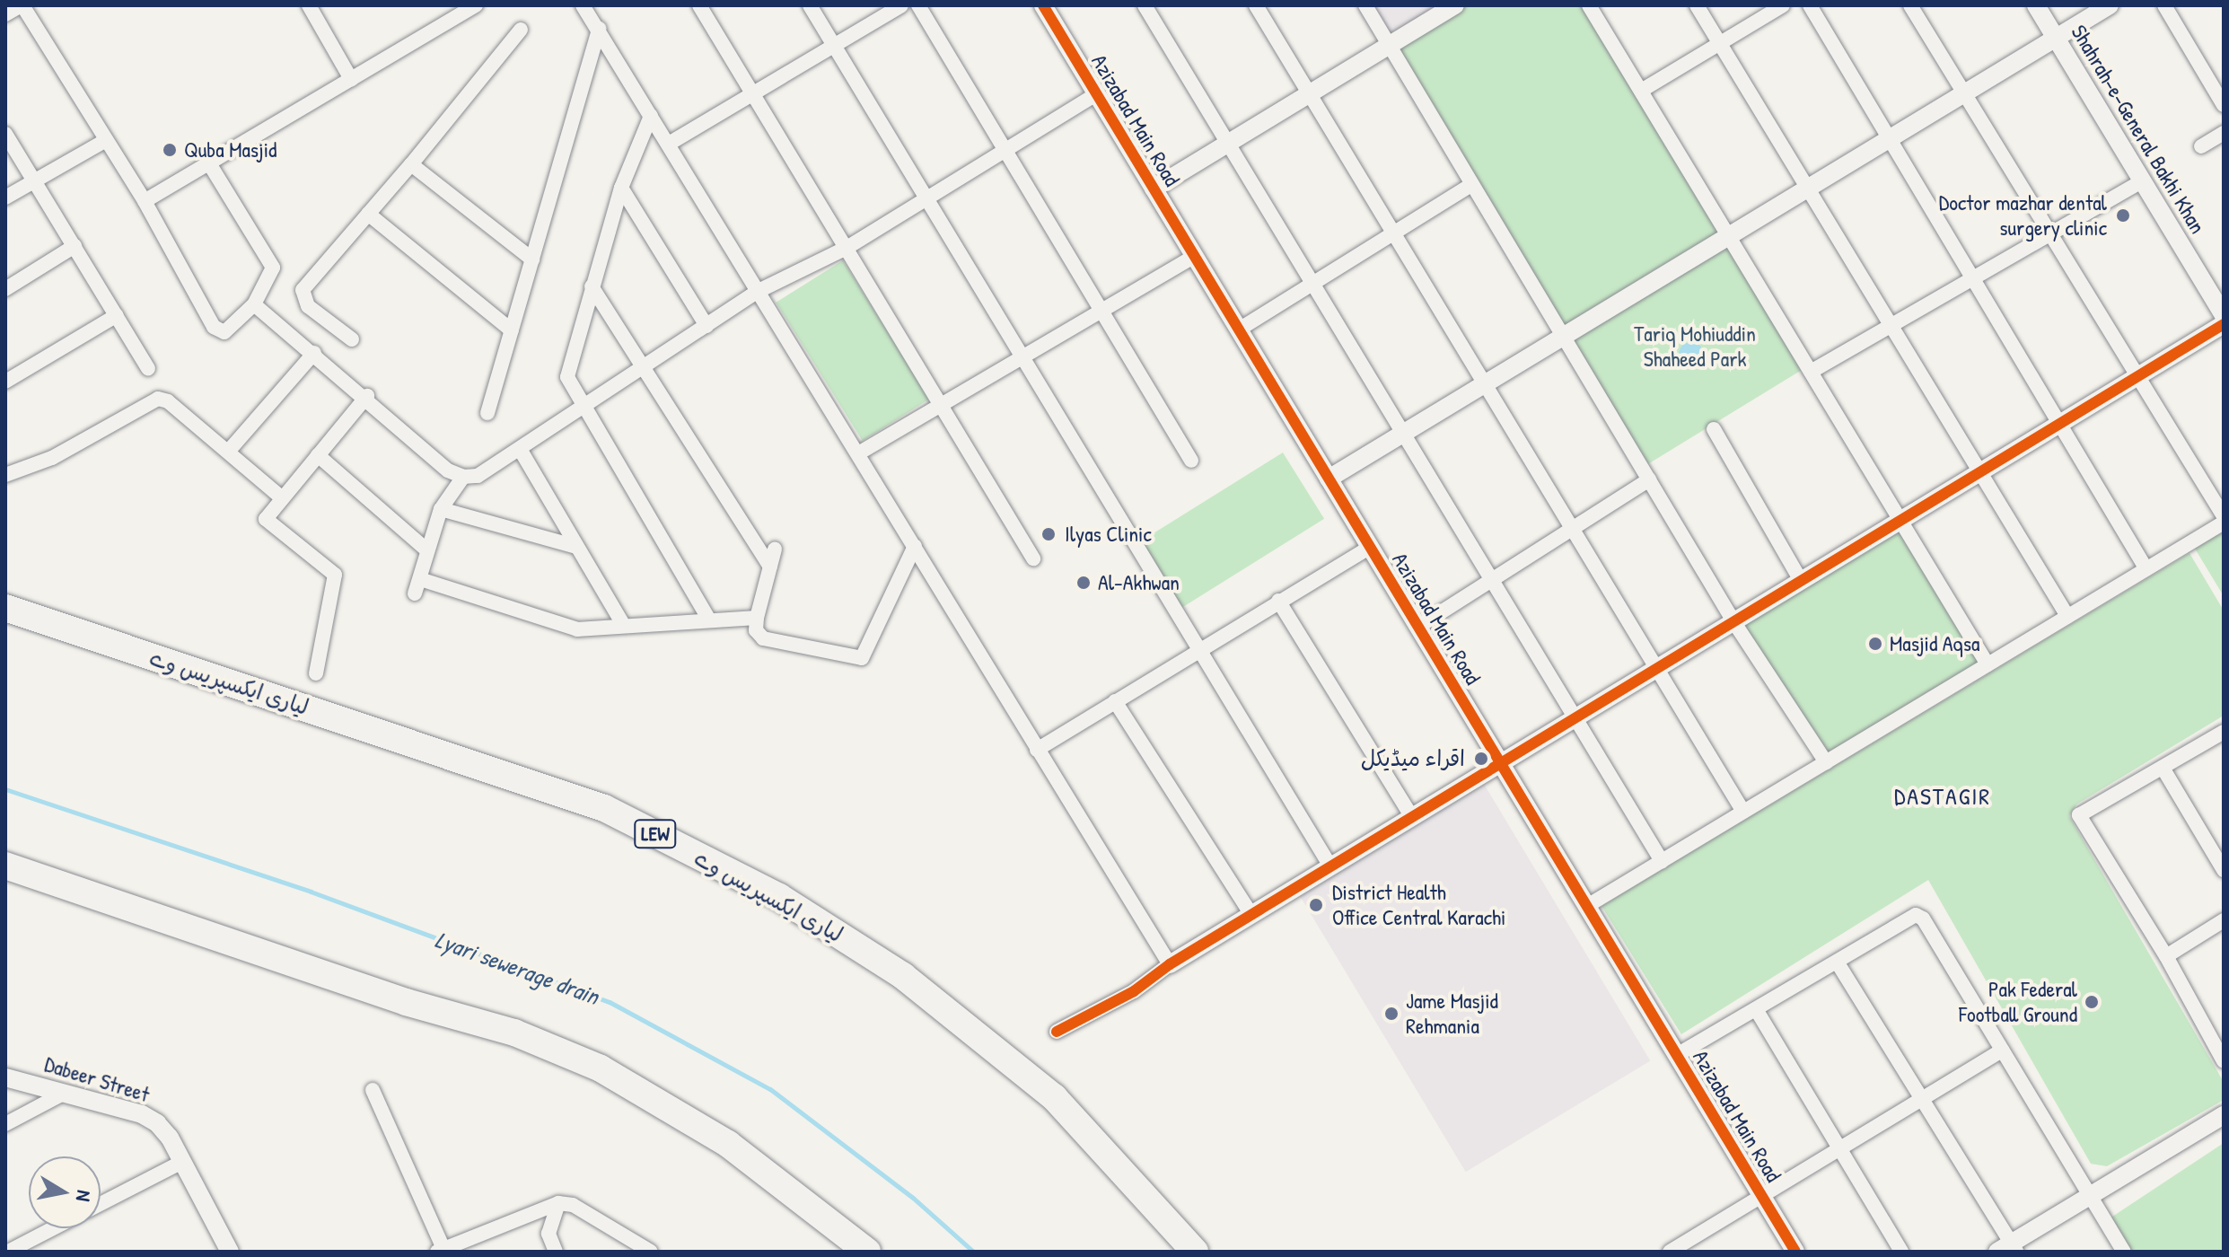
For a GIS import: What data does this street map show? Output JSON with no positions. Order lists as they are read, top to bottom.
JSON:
{
  "streets": {
    "highway": ["لیاری ایکسپریس وے", "LEW"],
    "street": ["Azizabad Main Road", "Shahrah-e-General Bakhi Khan", "Dabeer Street"]
  },
  "districts": ["DASTAGIR"],
  "water": ["Lyari sewerage drain"],
  "parks": ["Tariq Mohiuddin Shaheed Park"],
  "places": [
    "Quba Masjid",
    "Doctor mazhar dental surgery clinic",
    "Ilyas Clinic",
    "Al-Akhwan",
    "Masjid Aqsa",
    "اقراء میڈیکل",
    "District Health Office Central Karachi",
    "Pak Federal Football Ground",
    "Jame Masjid Rehmania"
  ],
  "north": "right"
}
